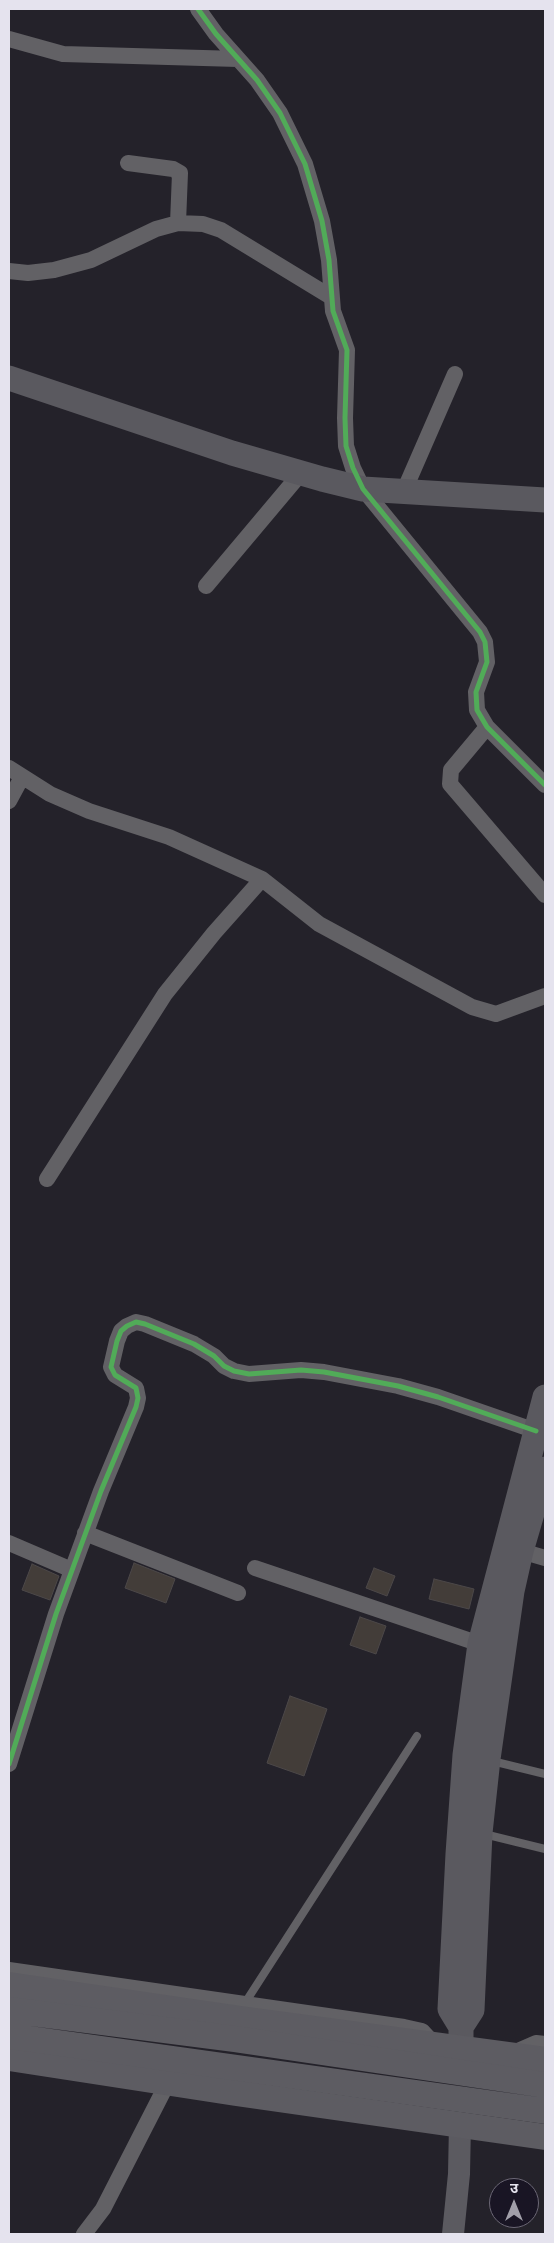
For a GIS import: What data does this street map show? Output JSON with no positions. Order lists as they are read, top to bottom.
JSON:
{
  "north": "top"
}
